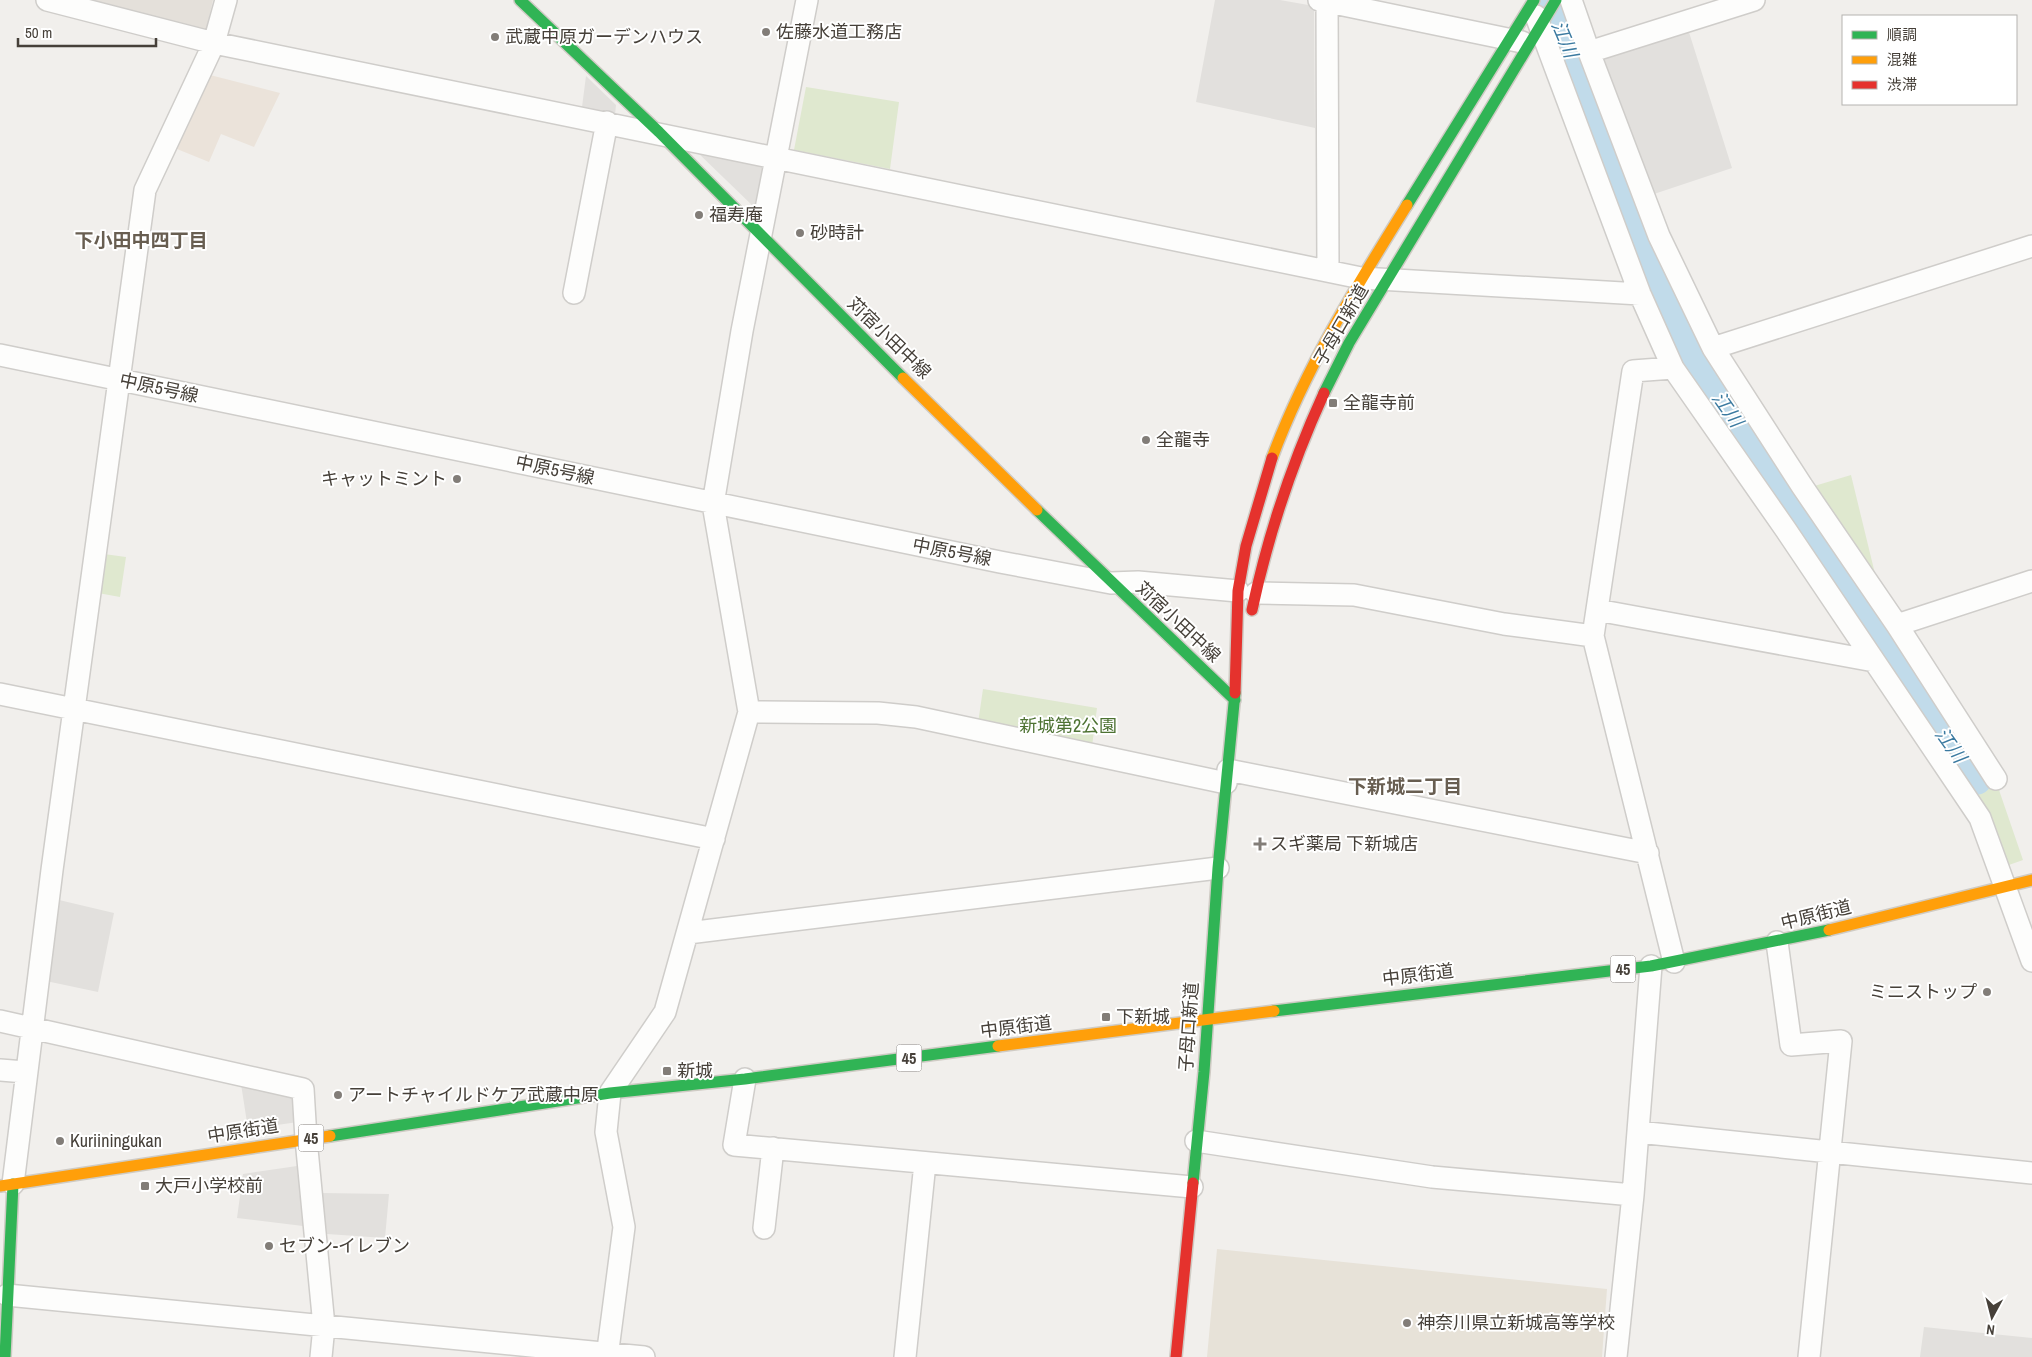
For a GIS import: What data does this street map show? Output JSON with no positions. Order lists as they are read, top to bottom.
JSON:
{
  "streets": {
    "street": [
      "子母口新道",
      "苅宿小田中線",
      "中原5号線",
      "中原街道",
      "45"
    ]
  },
  "crossings": [
    ["子母口新道", "苅宿小田中線"],
    ["子母口新道", "中原5号線"],
    ["子母口新道", "中原街道"],
    ["苅宿小田中線", "中原5号線"]
  ],
  "districts": ["下小田中四丁目", "下新城二丁目"],
  "water": ["江川"],
  "parks": ["新城第2公園"],
  "places": {
    "other": [
      "佐藤水道工務店",
      "武蔵中原ガーデンハウス",
      "福寿庵",
      "砂時計",
      "全龍寺",
      "キャットミント",
      "ミニストップ",
      "アートチャイルドケア武蔵中原",
      "Kuriiningukan",
      "セブン-イレブン",
      "神奈川県立新城高等学校"
    ],
    "transit": [
      "全龍寺前",
      "下新城",
      "新城",
      "大戸小学校前"
    ],
    "health": ["スギ薬局 下新城店"]
  },
  "legend": ["順調", "混雑", "渋滞"],
  "scale_bar": "50 m",
  "north": "bottom"
}
